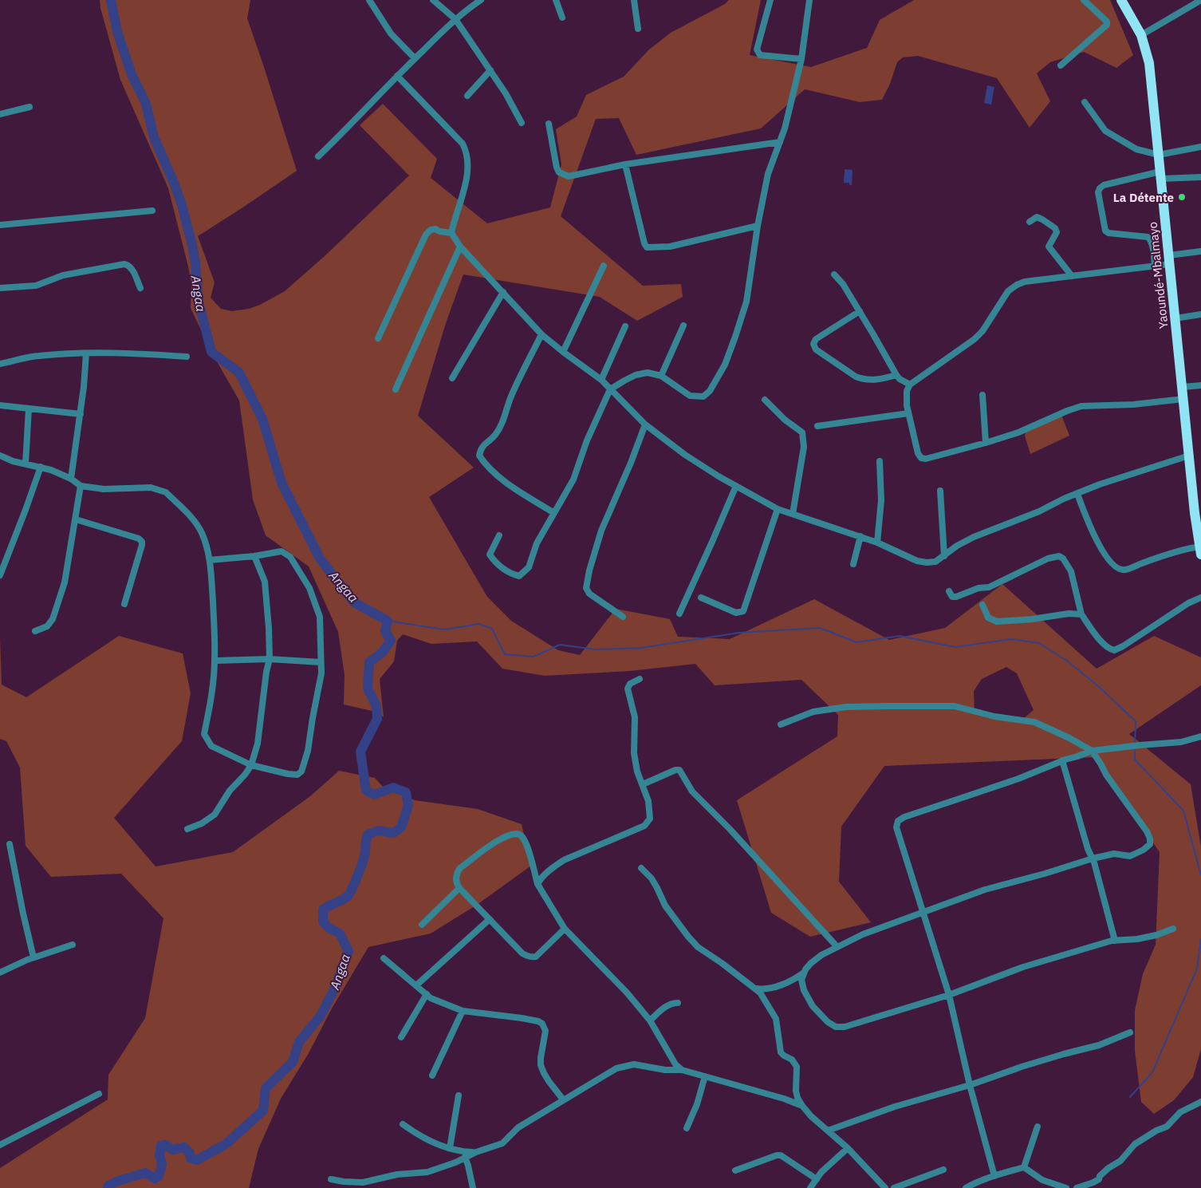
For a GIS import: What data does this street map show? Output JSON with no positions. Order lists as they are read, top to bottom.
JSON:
{
  "streets": {
    "highway": ["Yaoundé-Mbalmayo"]
  },
  "water": ["Angaa"],
  "places": ["La Détente"]
}
